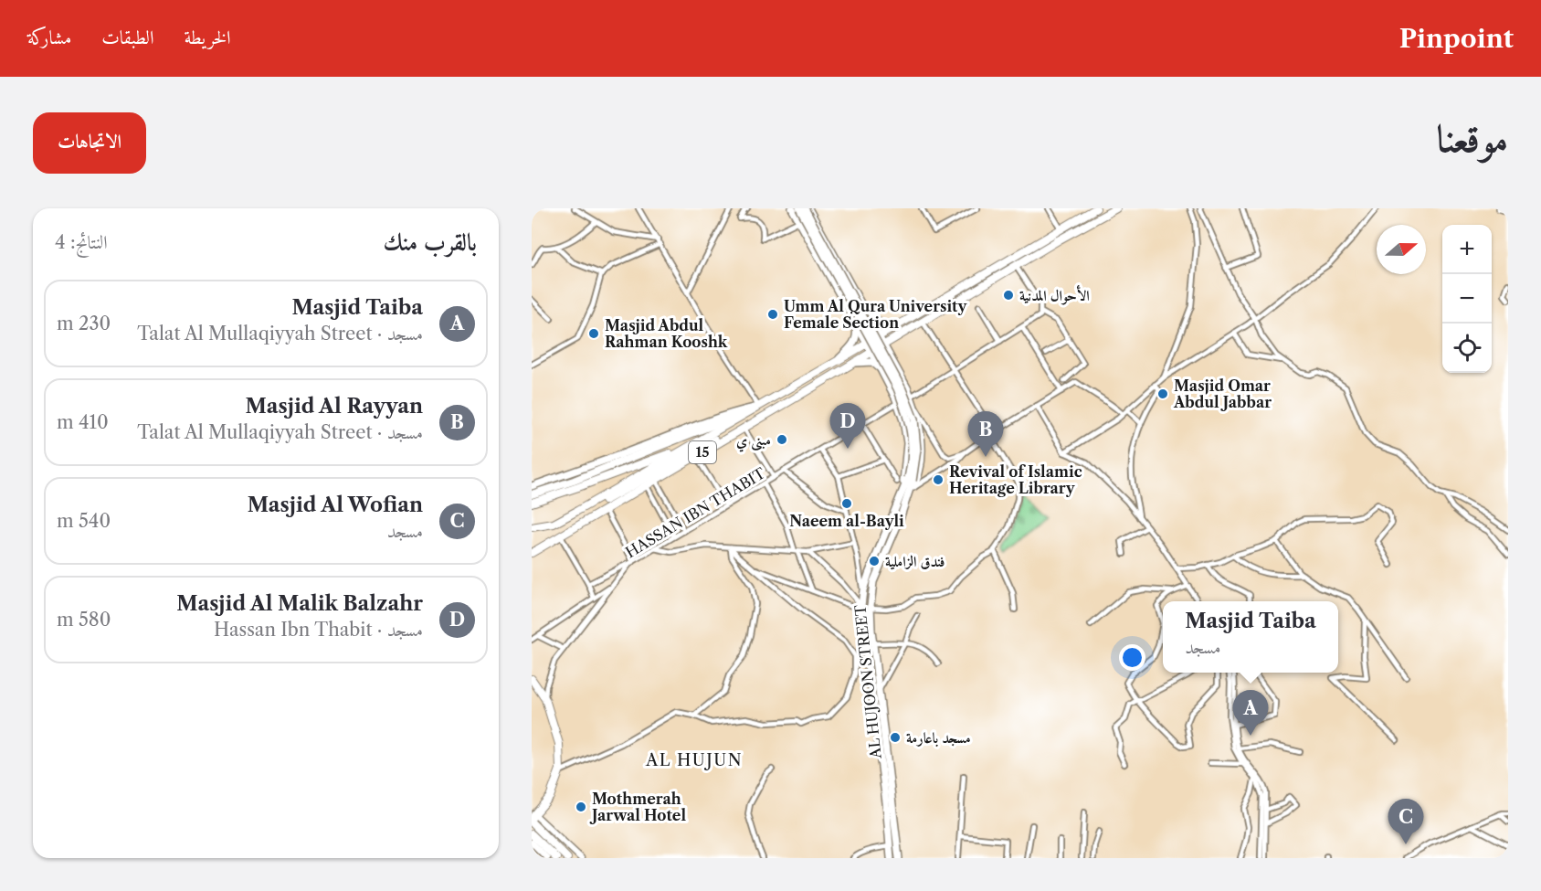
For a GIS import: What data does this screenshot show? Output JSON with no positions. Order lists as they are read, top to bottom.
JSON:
{
  "streets": {
    "highway": ["15"],
    "main road": ["AL HUJOON STREET"],
    "street": ["HASSAN IBN THABIT"]
  },
  "districts": ["AL HUJUN"],
  "places": [
    "الأحوال المدنية",
    "Umm Al Qura University Female Section",
    "Masjid Abdul Rahman Kooshk",
    "Masjid Omar Abdul Jabbar",
    "مبنى ي",
    "Revival of Islamic Heritage Library",
    "Naeem al-Bayli",
    "فندق الزاملية",
    "مسجد باعارمة",
    "Mothmerah Jarwal Hotel"
  ],
  "north": "right",
  "page": {
    "header": "Pinpoint",
    "nav": ["الخريطة", "الطبقات", "مشاركة"],
    "title": "موقعنا",
    "buttons": "الاتجاهات",
    "heading": ["بالقرب منك", "النتائج: 4"],
    "map_buttons": ["+", "−"],
    "list": [
      {
        "mark": "A",
        "name": "Masjid Taiba",
        "note": "مسجد · Talat Al Mullaqiyyah Street",
        "value": "230 m"
      },
      {
        "mark": "B",
        "name": "Masjid Al Rayyan",
        "note": "مسجد · Talat Al Mullaqiyyah Street",
        "value": "410 m"
      },
      {
        "mark": "C",
        "name": "Masjid Al Wofian",
        "note": "مسجد",
        "value": "540 m"
      },
      {
        "mark": "D",
        "name": "Masjid Al Malik Balzahr",
        "note": "مسجد · Hassan Ibn Thabit",
        "value": "580 m"
      }
    ],
    "pins": [
      "D",
      "B",
      "A",
      "C"
    ],
    "popup": ["Masjid Taiba", "مسجد"]
  }
}
